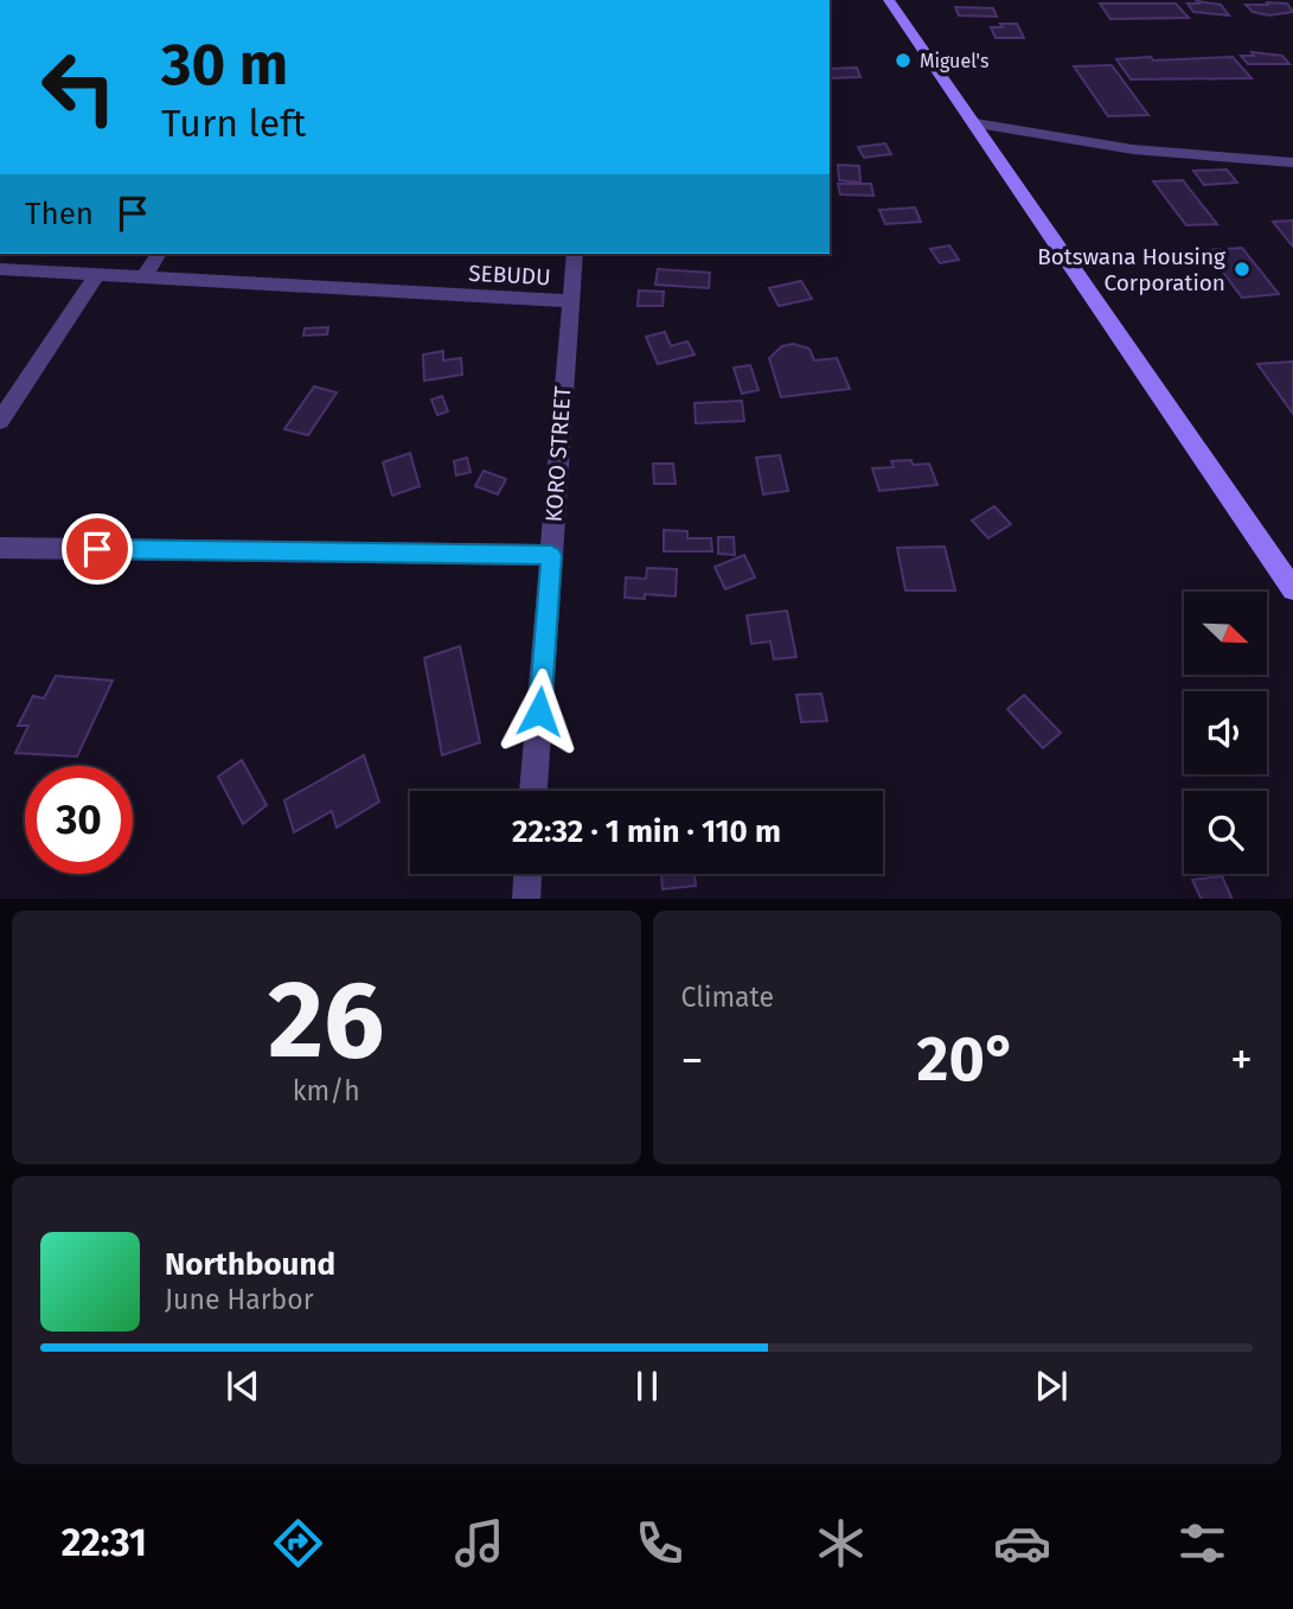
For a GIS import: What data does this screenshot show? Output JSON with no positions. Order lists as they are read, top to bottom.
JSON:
{
  "streets": {
    "street": ["SEBUDU", "KORO STREET"]
  },
  "crossings": [
    ["SEBUDU", "KORO STREET"]
  ],
  "places": ["Miguel's", "Botswana Housing Corporation"],
  "north": "bottom right",
  "page": {
    "turn": ["30 m", "Turn left"],
    "then": "Then",
    "limit": "30",
    "trip": "22:32 · 1 min · 110 m",
    "tile": [
      ["26", "km/h"],
      "Climate"
    ],
    "heat": ["−", "20°", "+"],
    "song": ["Northbound", "June Harbor"],
    "tabs": "22:31"
  }
}
